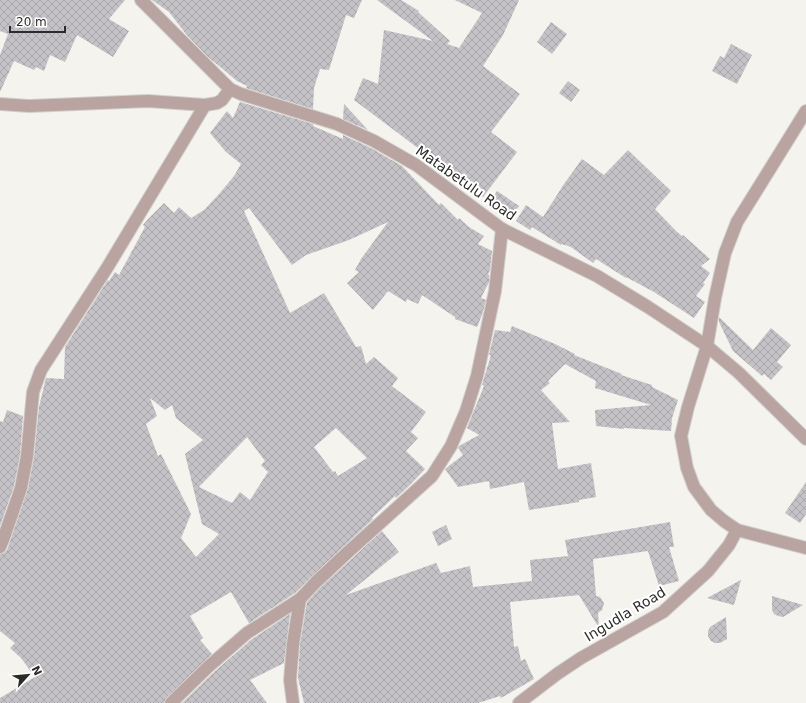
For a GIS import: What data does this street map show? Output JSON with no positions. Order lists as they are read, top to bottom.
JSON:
{
  "streets": {
    "street": ["Matabetulu Road", "Ingudla Road"]
  },
  "scale_bar": "20 m",
  "north": "top right"
}
